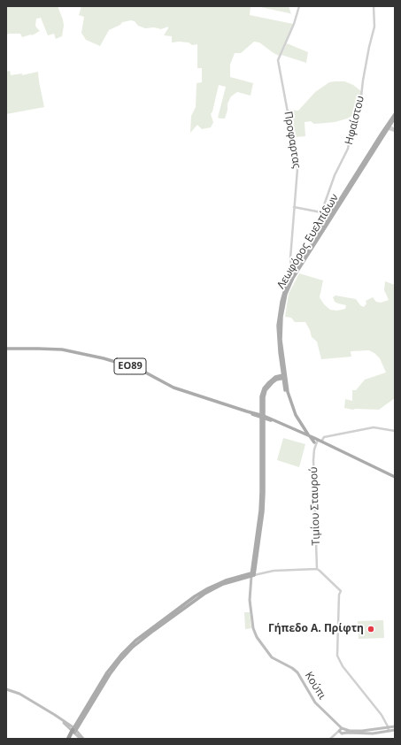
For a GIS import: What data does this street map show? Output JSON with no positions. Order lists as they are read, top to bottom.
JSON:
{
  "streets": {
    "main road": ["Λεωφόρος Ευελπίδων", "ΕΟ89", "Κούπι"],
    "street": ["Ηφαίστου", "Προφαρτας", "Τιμίου Σταυρού"]
  },
  "crossings": [
    ["Προφαρτας", "Λεωφόρος Ευελπίδων"],
    ["Λεωφόρος Ευελπίδων", "ΕΟ89"],
    ["Λεωφόρος Ευελπίδων", "Τιμίου Σταυρού"]
  ],
  "places": ["Γήπεδο Α. Πρίφτη"]
}
